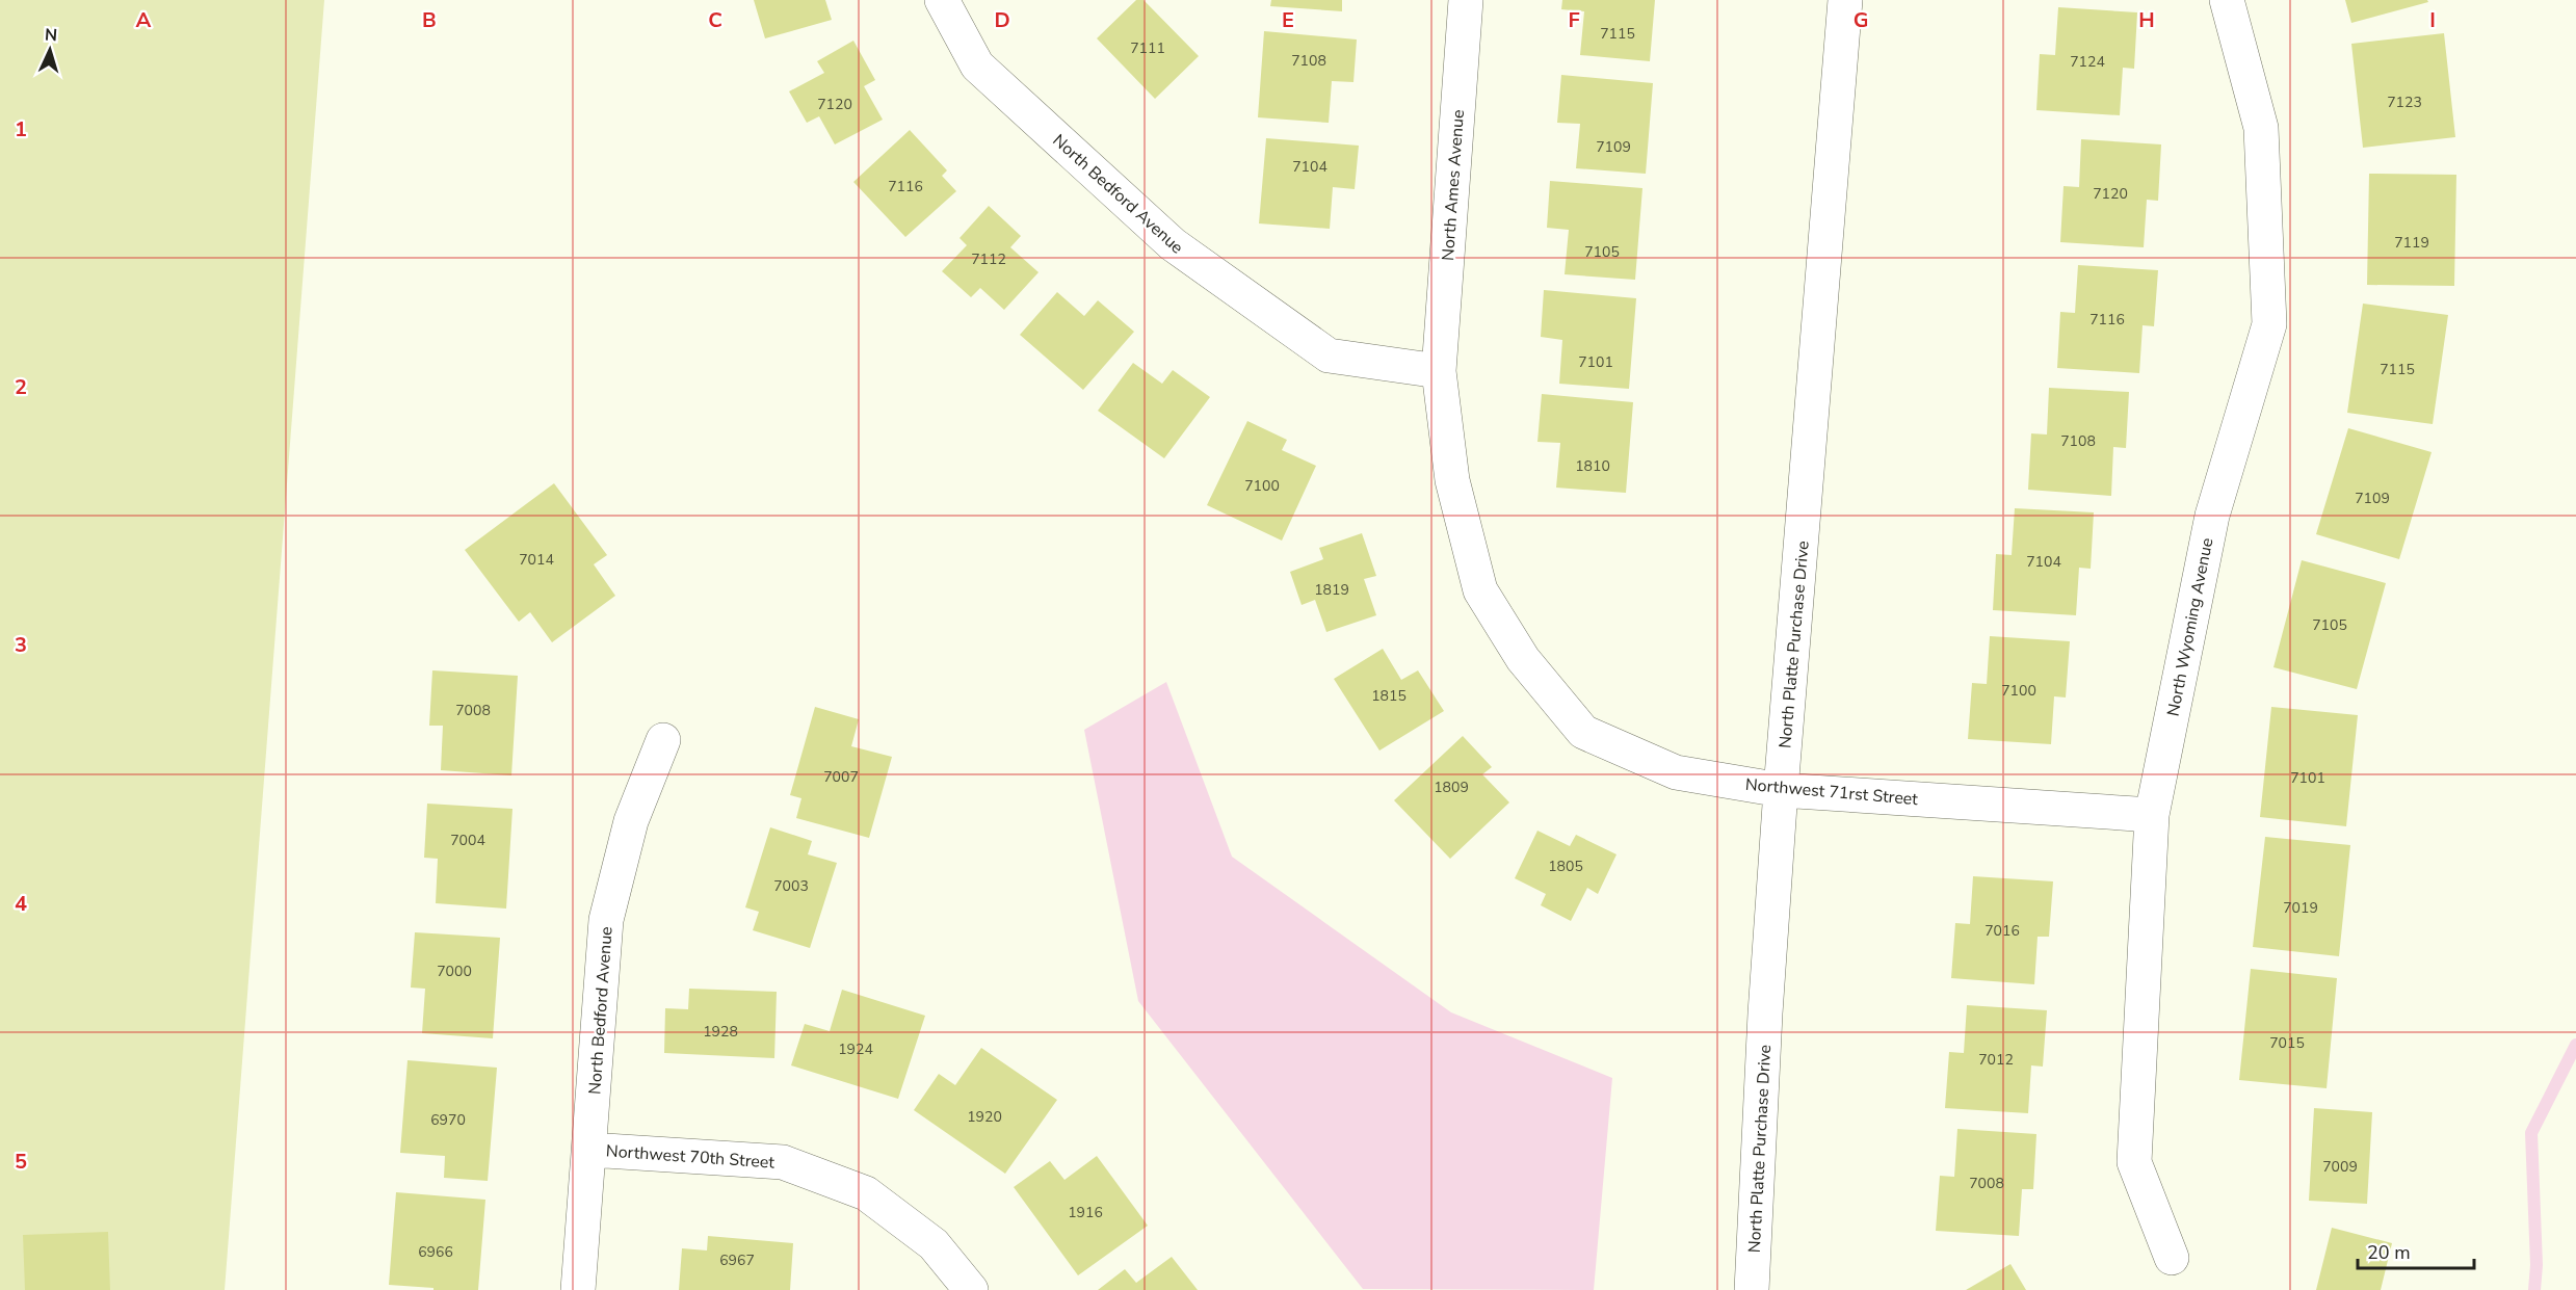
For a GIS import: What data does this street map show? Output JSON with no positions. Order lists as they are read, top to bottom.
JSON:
{
  "streets": {
    "street": [
      "North Ames Avenue",
      "North Bedford Avenue",
      "North Wyoming Avenue",
      "North Platte Purchase Drive",
      "Northwest 71rst Street",
      "Northwest 70th Street"
    ]
  },
  "crossings": [
    ["North Ames Avenue", "North Bedford Avenue"],
    ["North Ames Avenue", "Northwest 71rst Street"],
    ["North Bedford Avenue", "Northwest 71rst Street"],
    ["North Bedford Avenue", "Northwest 70th Street"],
    ["North Wyoming Avenue", "Northwest 71rst Street"],
    ["North Platte Purchase Drive", "Northwest 71rst Street"]
  ],
  "house_numbers": [
    "7115",
    "7111",
    "7108",
    "7124",
    "7123",
    "7120",
    "7109",
    "7104",
    "7116",
    "7120",
    "7119",
    "7105",
    "7112",
    "7116",
    "7101",
    "7115",
    "7108",
    "1810",
    "7100",
    "7109",
    "7014",
    "7104",
    "1819",
    "7105",
    "7100",
    "1815",
    "7008",
    "7007",
    "7101",
    "1809",
    "7004",
    "1805",
    "7003",
    "7019",
    "7016",
    "7000",
    "1928",
    "7015",
    "1924",
    "7012",
    "1920",
    "6970",
    "7009",
    "7008",
    "1916",
    "6966",
    "6967"
  ],
  "scale_bar": "20 m",
  "north": "top",
  "grid": {
    "columns": [
      "A",
      "B",
      "C",
      "D",
      "E",
      "F",
      "G",
      "H",
      "I"
    ],
    "rows": [
      "1",
      "2",
      "3",
      "4",
      "5"
    ]
  }
}
